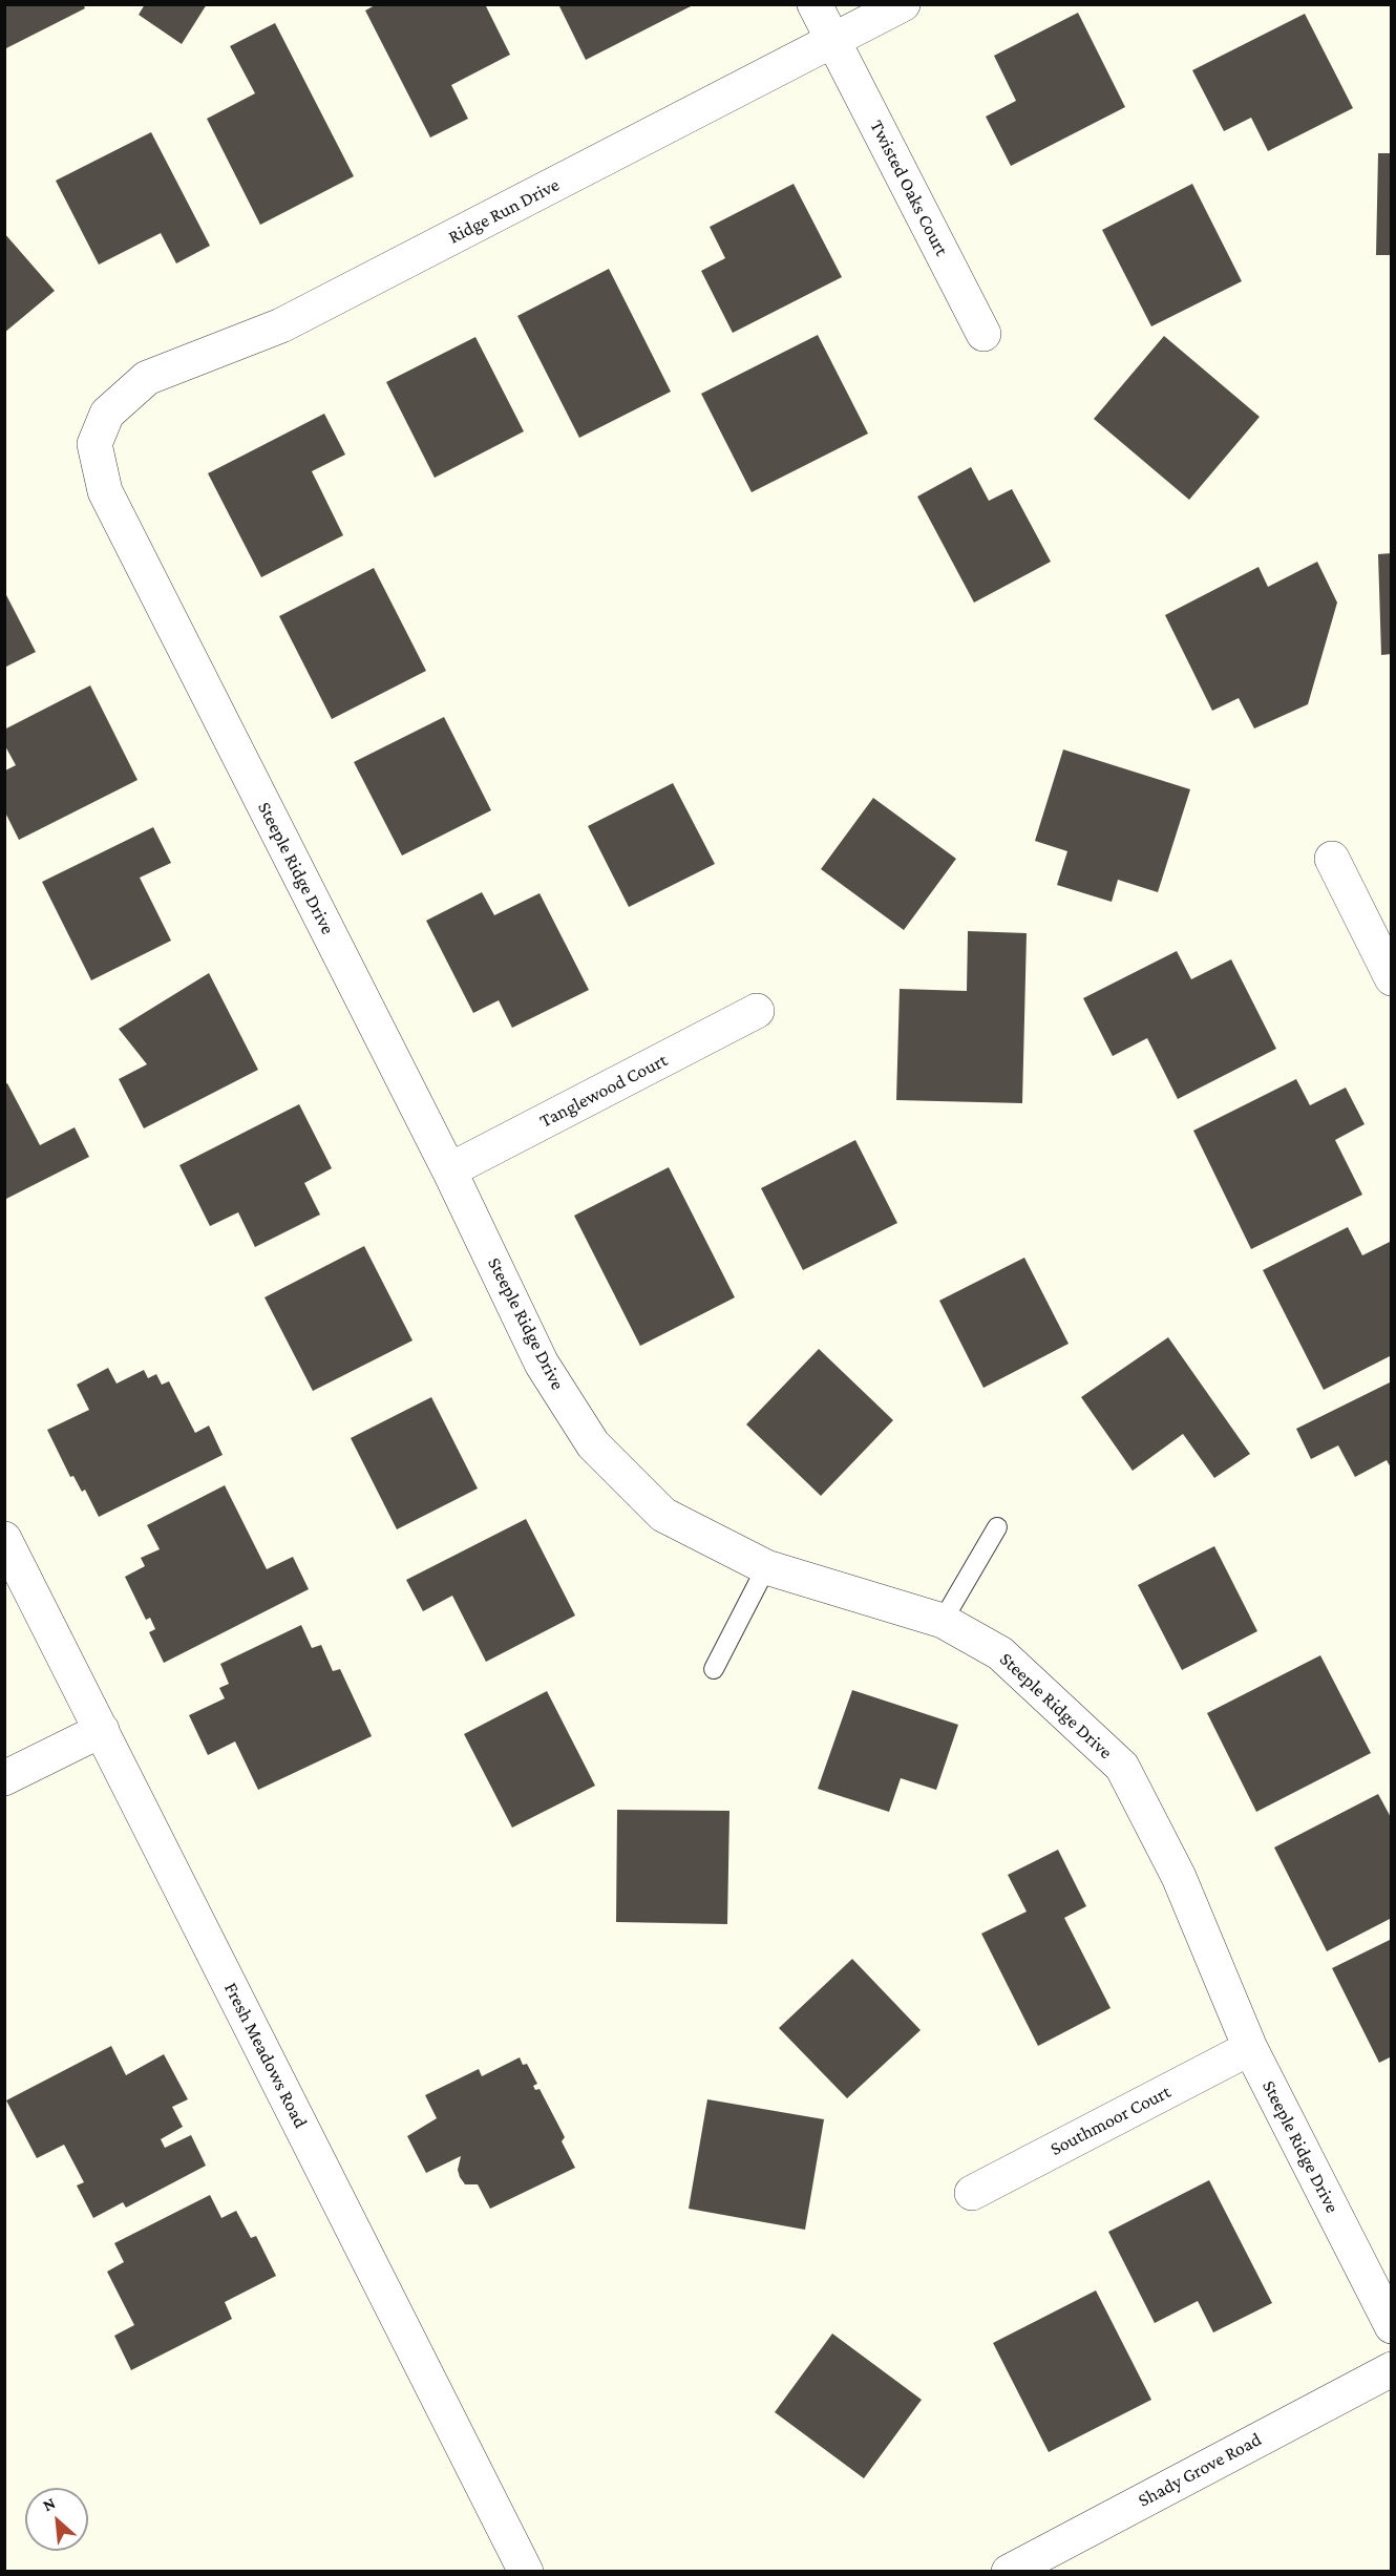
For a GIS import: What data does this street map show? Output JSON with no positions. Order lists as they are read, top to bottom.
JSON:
{
  "streets": {
    "street": [
      "Twisted Oaks Court",
      "Ridge Run Drive",
      "Steeple Ridge Drive",
      "Tanglewood Court",
      "Fresh Meadows Road",
      "Southmoor Court",
      "Shady Grove Road"
    ]
  },
  "crossings": [
    ["Twisted Oaks Court", "Ridge Run Drive"],
    ["Ridge Run Drive", "Steeple Ridge Drive"],
    ["Steeple Ridge Drive", "Tanglewood Court"],
    ["Steeple Ridge Drive", "Southmoor Court"]
  ],
  "north": "top left"
}
